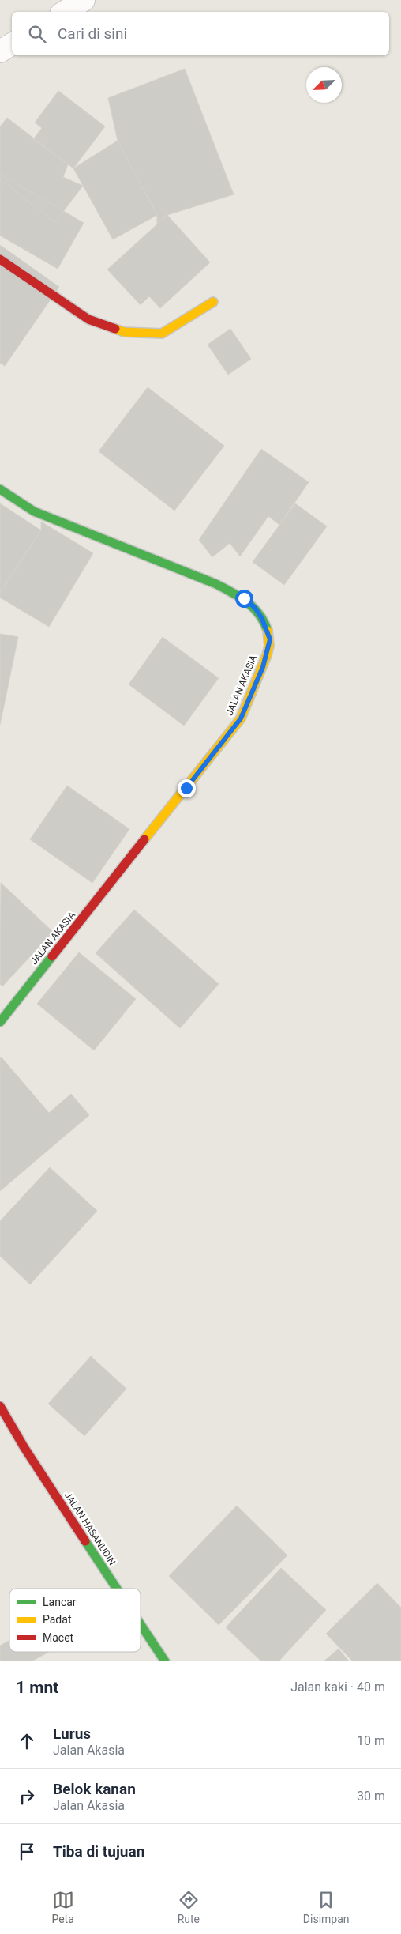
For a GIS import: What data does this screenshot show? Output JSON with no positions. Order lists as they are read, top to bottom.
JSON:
{
  "streets": {
    "street": ["JALAN AKASIA", "JALAN HASANUDIN"]
  },
  "legend": ["Lancar", "Padat", "Macet"],
  "north": "bottom left",
  "page": {
    "search": "Cari di sini",
    "heading": ["1 mnt", "Jalan kaki · 40 m"],
    "list": [
      ["Lurus", "Jalan Akasia", "10 m"],
      ["Belok kanan", "Jalan Akasia", "30 m"],
      "Tiba di tujuan"
    ],
    "nav": ["Peta", "Rute", "Disimpan"]
  }
}
